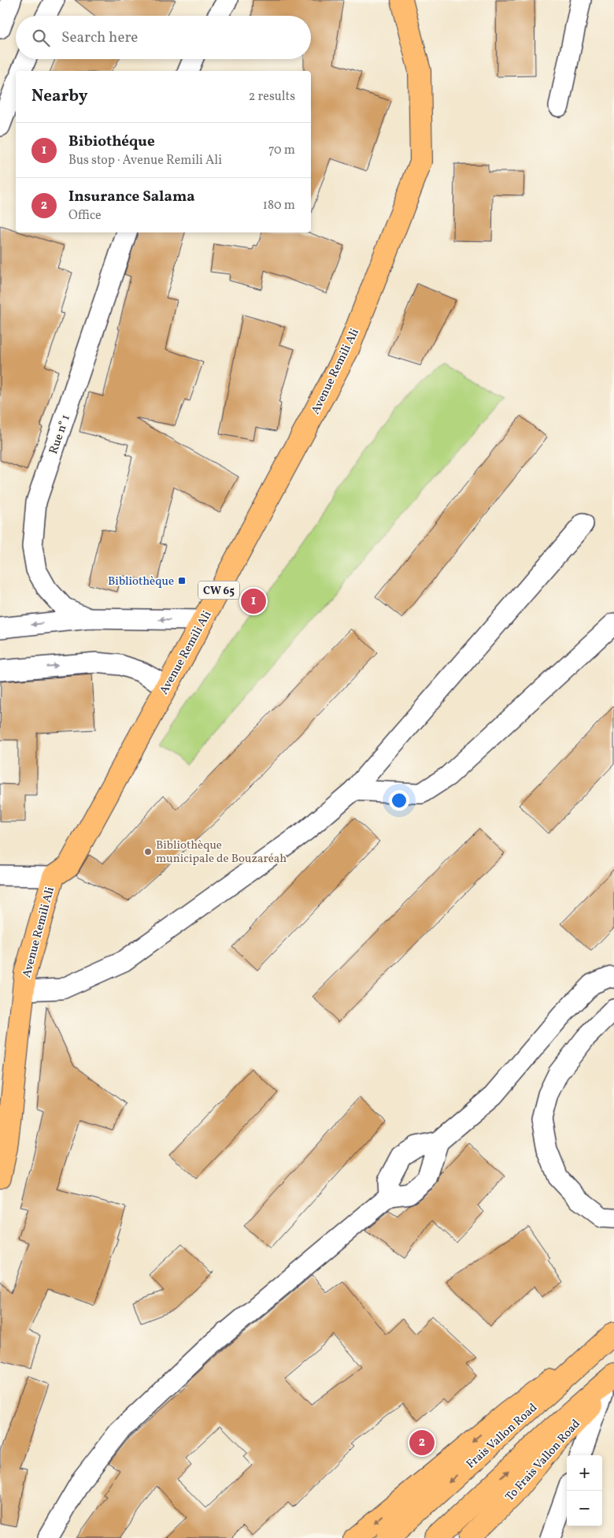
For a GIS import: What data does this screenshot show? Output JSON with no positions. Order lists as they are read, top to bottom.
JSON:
{
  "streets": {
    "main road": [
      "Avenue Remili Ali",
      "CW 65",
      "Frais Vallon Road",
      "To Frais Vallon Road"
    ],
    "street": ["Rue n° 1"]
  },
  "places": {
    "transit": ["Bibliothèque"],
    "other": ["Bibliothèque municipale de Bouzaréah"]
  },
  "page": {
    "search": "Search here",
    "heading": ["Nearby", "2 results"],
    "list": [
      {
        "mark": "1",
        "name": "Bibiothéque",
        "note": "Bus stop · Avenue Remili Ali",
        "value": "70 m"
      },
      {
        "mark": "2",
        "name": "Insurance Salama",
        "note": "Office",
        "value": "180 m"
      }
    ],
    "pins": ["1", "2"],
    "map_buttons": ["+", "−"]
  }
}
